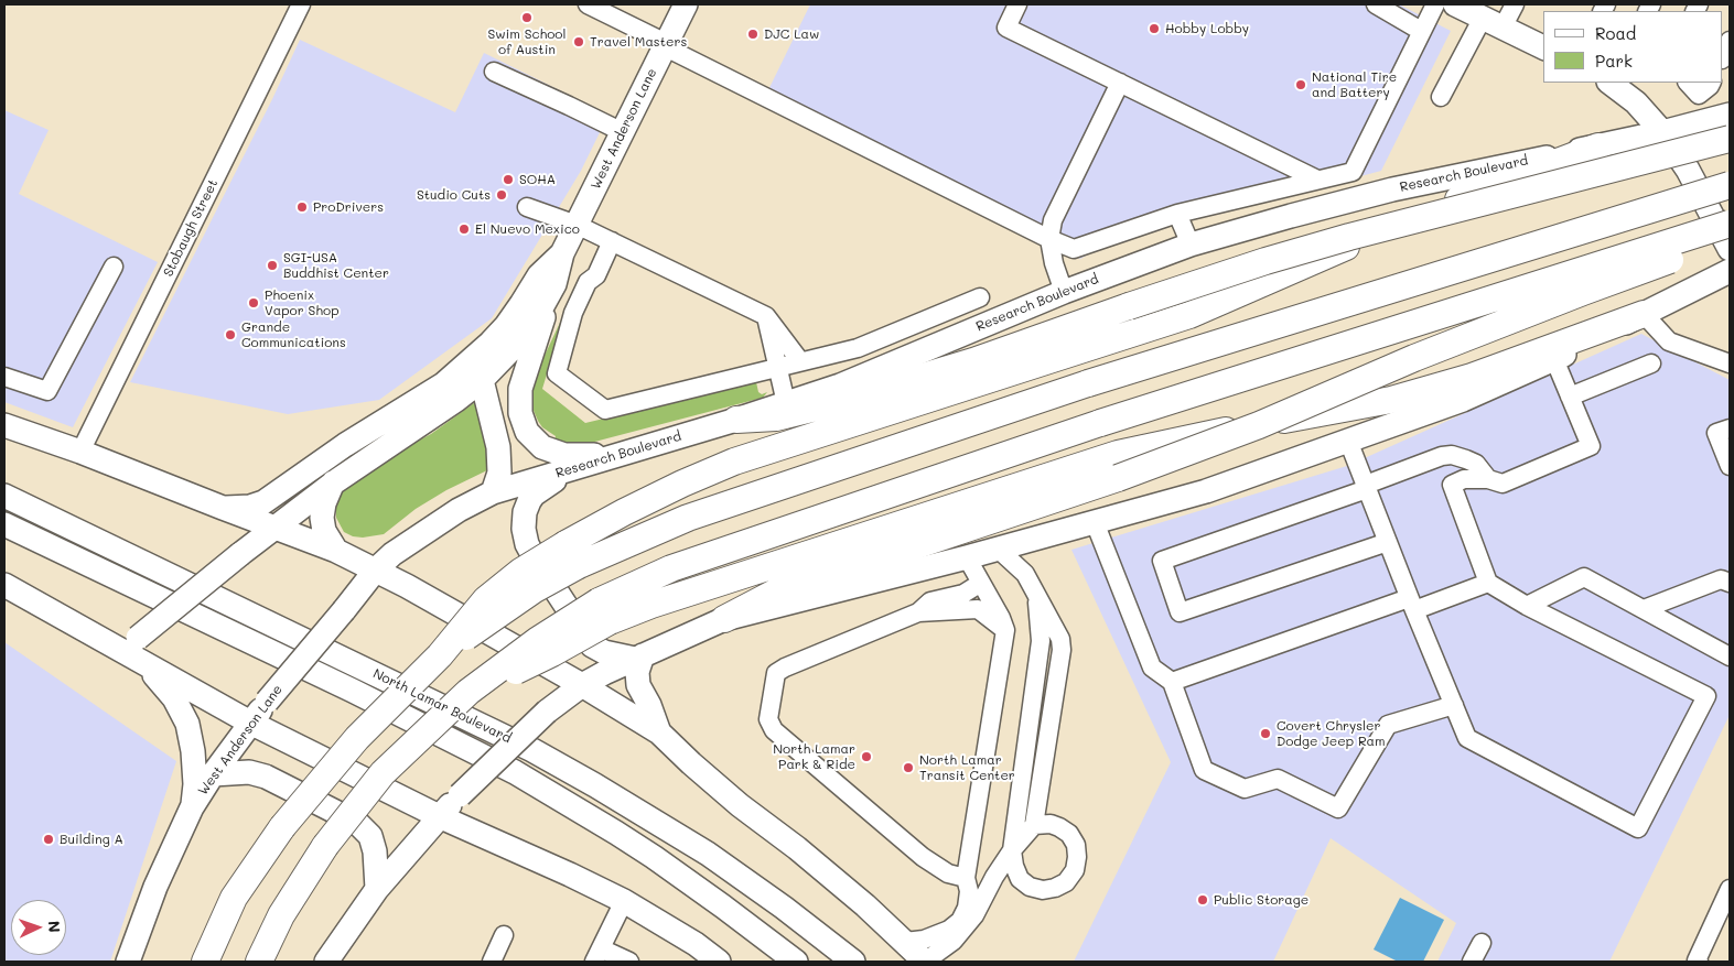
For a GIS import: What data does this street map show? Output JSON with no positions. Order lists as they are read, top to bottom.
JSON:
{
  "streets": {
    "main road": ["West Anderson Lane", "Research Boulevard", "North Lamar Boulevard"],
    "street": ["Stobaugh Street"]
  },
  "crossings": [
    ["West Anderson Lane", "Research Boulevard"]
  ],
  "places": [
    "Swim School of Austin",
    "Hobby Lobby",
    "DJC Law",
    "Travel Masters",
    "National Tire and Battery",
    "SOHA",
    "Studio Cuts",
    "ProDrivers",
    "El Nuevo Mexico",
    "SGI-USA Buddhist Center",
    "Phoenix Vapor Shop",
    "Grande Communications",
    "Covert Chrysler Dodge Jeep Ram",
    "North Lamar Park & Ride",
    "North Lamar Transit Center",
    "Building A",
    "Public Storage"
  ],
  "legend": ["Road", "Park"],
  "north": "right"
}
